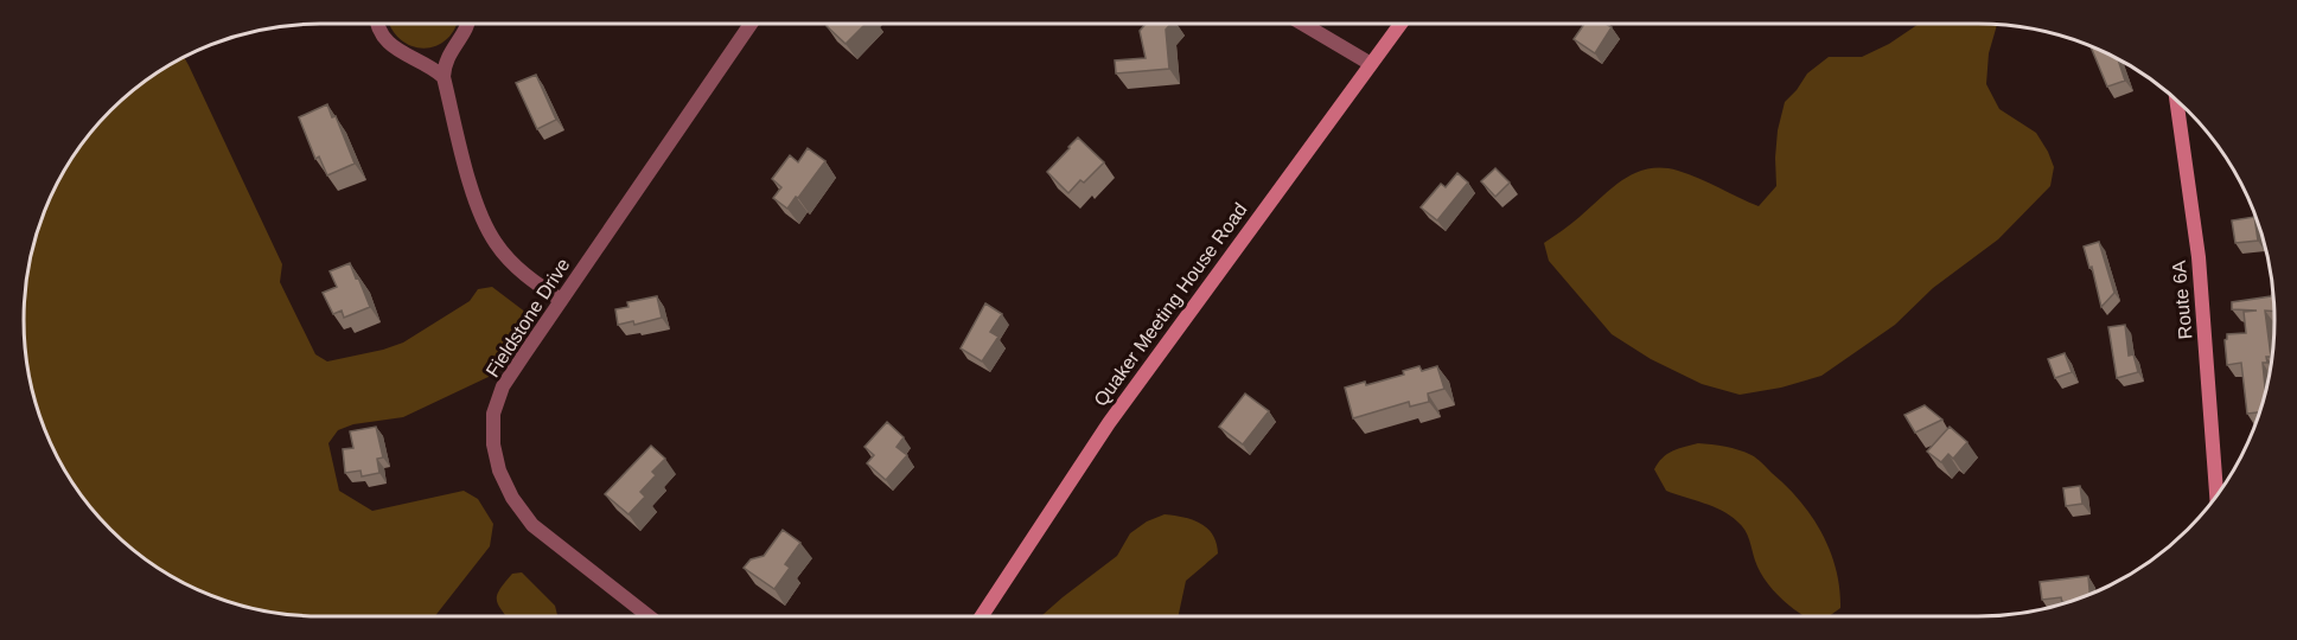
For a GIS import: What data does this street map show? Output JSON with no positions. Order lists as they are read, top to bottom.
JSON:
{
  "streets": {
    "main road": ["Route 6A", "Quaker Meeting House Road"],
    "street": ["Fieldstone Drive"]
  }
}
